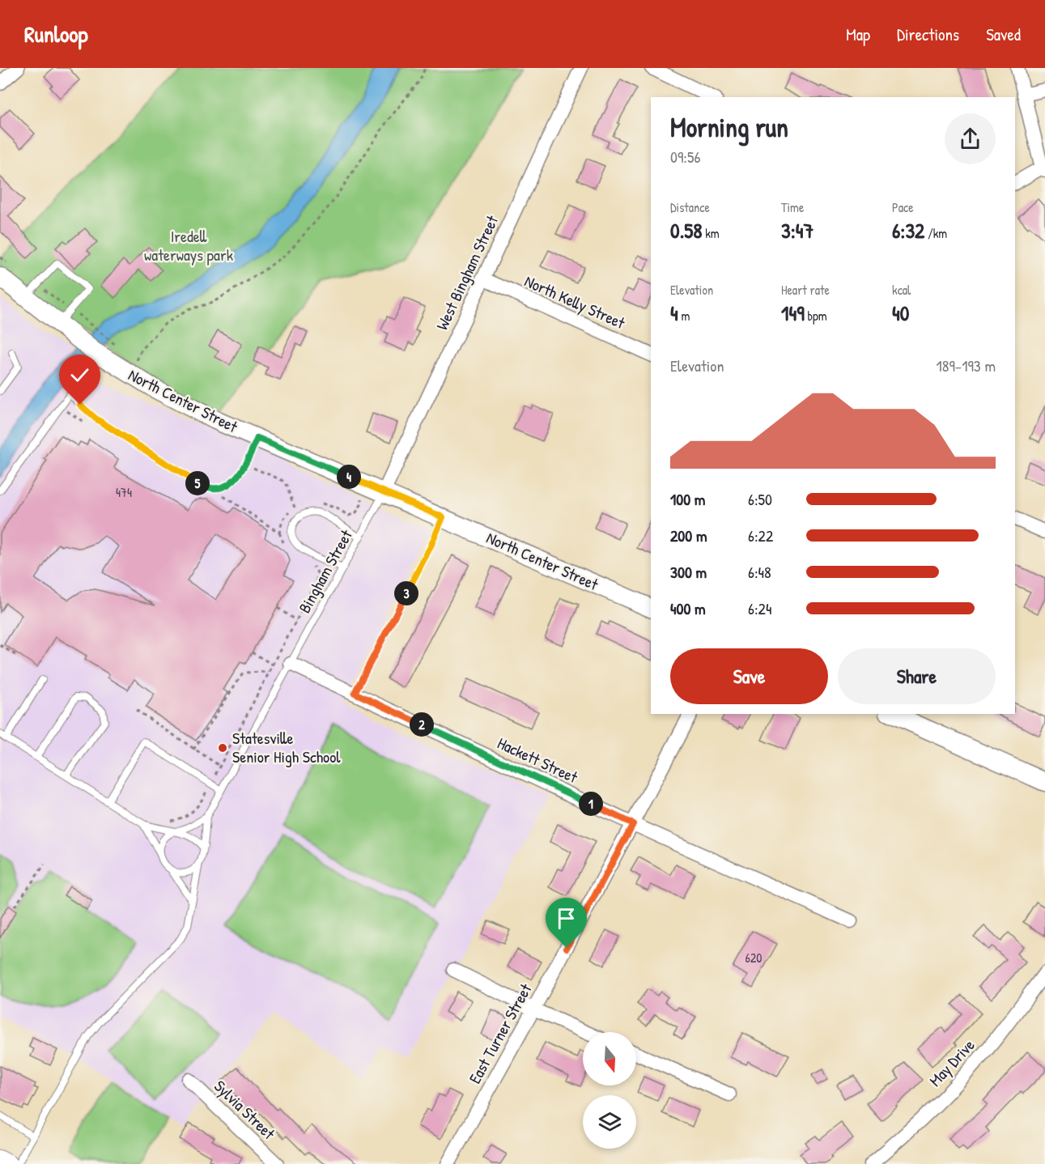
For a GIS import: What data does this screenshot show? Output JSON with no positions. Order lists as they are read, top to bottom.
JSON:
{
  "streets": {
    "main road": ["North Center Street"],
    "street": [
      "West Bingham Street",
      "North Kelly Street",
      "Hackett Street",
      "East Turner Street",
      "May Drive",
      "Sylvia Street"
    ],
    "lane": ["Bingham Street"]
  },
  "crossings": [
    ["West Bingham Street", "North Kelly Street"],
    ["West Bingham Street", "North Center Street"],
    ["West Bingham Street", "Bingham Street"],
    ["North Center Street", "Bingham Street"],
    ["Bingham Street", "Hackett Street"],
    ["Hackett Street", "East Turner Street"]
  ],
  "parks": ["Iredell waterways park"],
  "places": ["Statesville Senior High School"],
  "house_numbers": ["474", "620"],
  "north": "bottom",
  "page": {
    "header": "Runloop",
    "nav": ["Map", "Directions", "Saved"],
    "heading": ["Morning run", "09:56"],
    "stats": [
      ["Distance", "0.58 km"],
      ["Time", "3:47"],
      ["Pace", "6:32 /km"],
      ["Elevation", "4 m"],
      ["Heart rate", "149 bpm"],
      ["kcal", "40"]
    ],
    "chart": ["Elevation", "189–193 m"],
    "pins": [
      "4",
      "5",
      "3",
      "2",
      "1"
    ],
    "list": [
      {
        "name": "100 m",
        "note": "6:50"
      },
      {
        "name": "200 m",
        "note": "6:22"
      },
      {
        "name": "300 m",
        "note": "6:48"
      },
      {
        "name": "400 m",
        "note": "6:24"
      }
    ],
    "buttons": ["Save", "Share"]
  }
}
